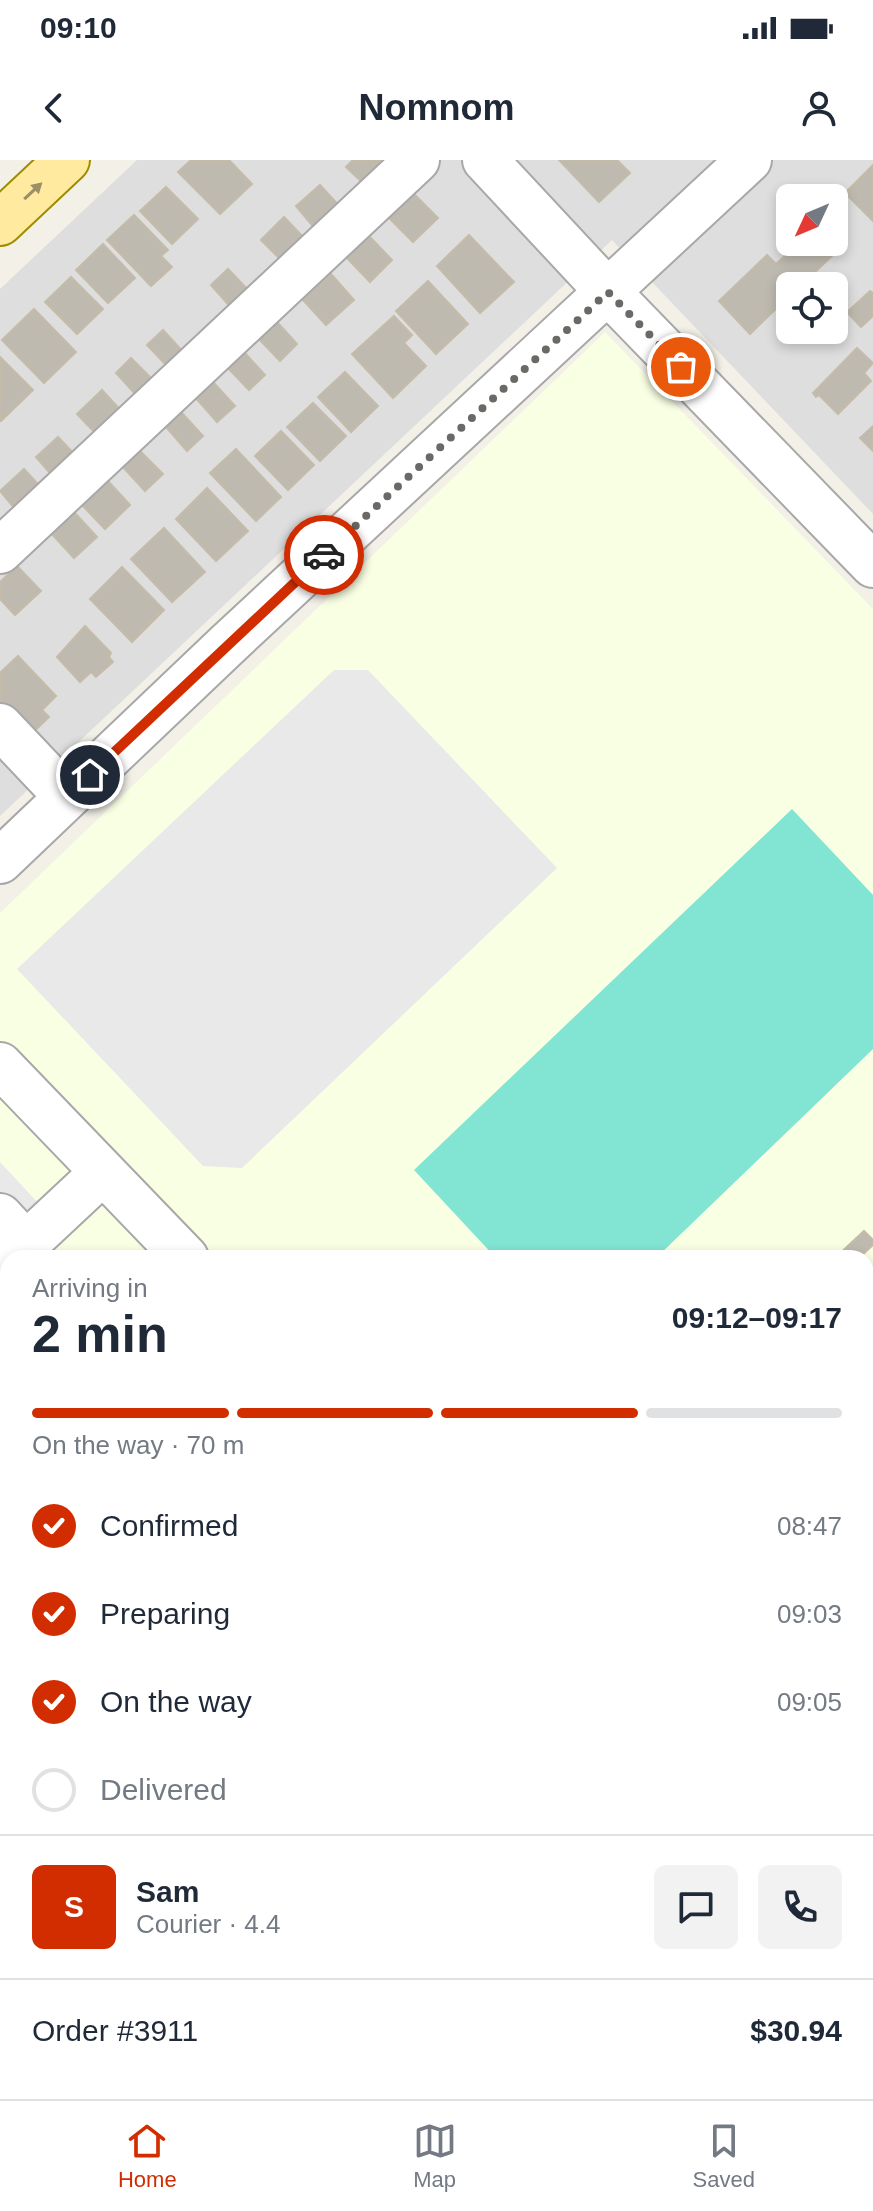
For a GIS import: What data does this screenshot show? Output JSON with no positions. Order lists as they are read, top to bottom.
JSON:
{
  "north": "bottom left",
  "page": {
    "status": "09:10",
    "header": "Nomnom",
    "heading": ["2 min", "Arriving in", "09:12–09:17"],
    "panel": [
      "Sam",
      "Courier · 4.4",
      "Order #3911",
      "$30.94"
    ],
    "bar": "On the way · 70 m",
    "list": [
      ["Confirmed", "08:47"],
      ["Preparing", "09:03"],
      ["On the way", "09:05"],
      "Delivered"
    ],
    "round": "S",
    "tabs": ["Home", "Map", "Saved"]
  }
}
